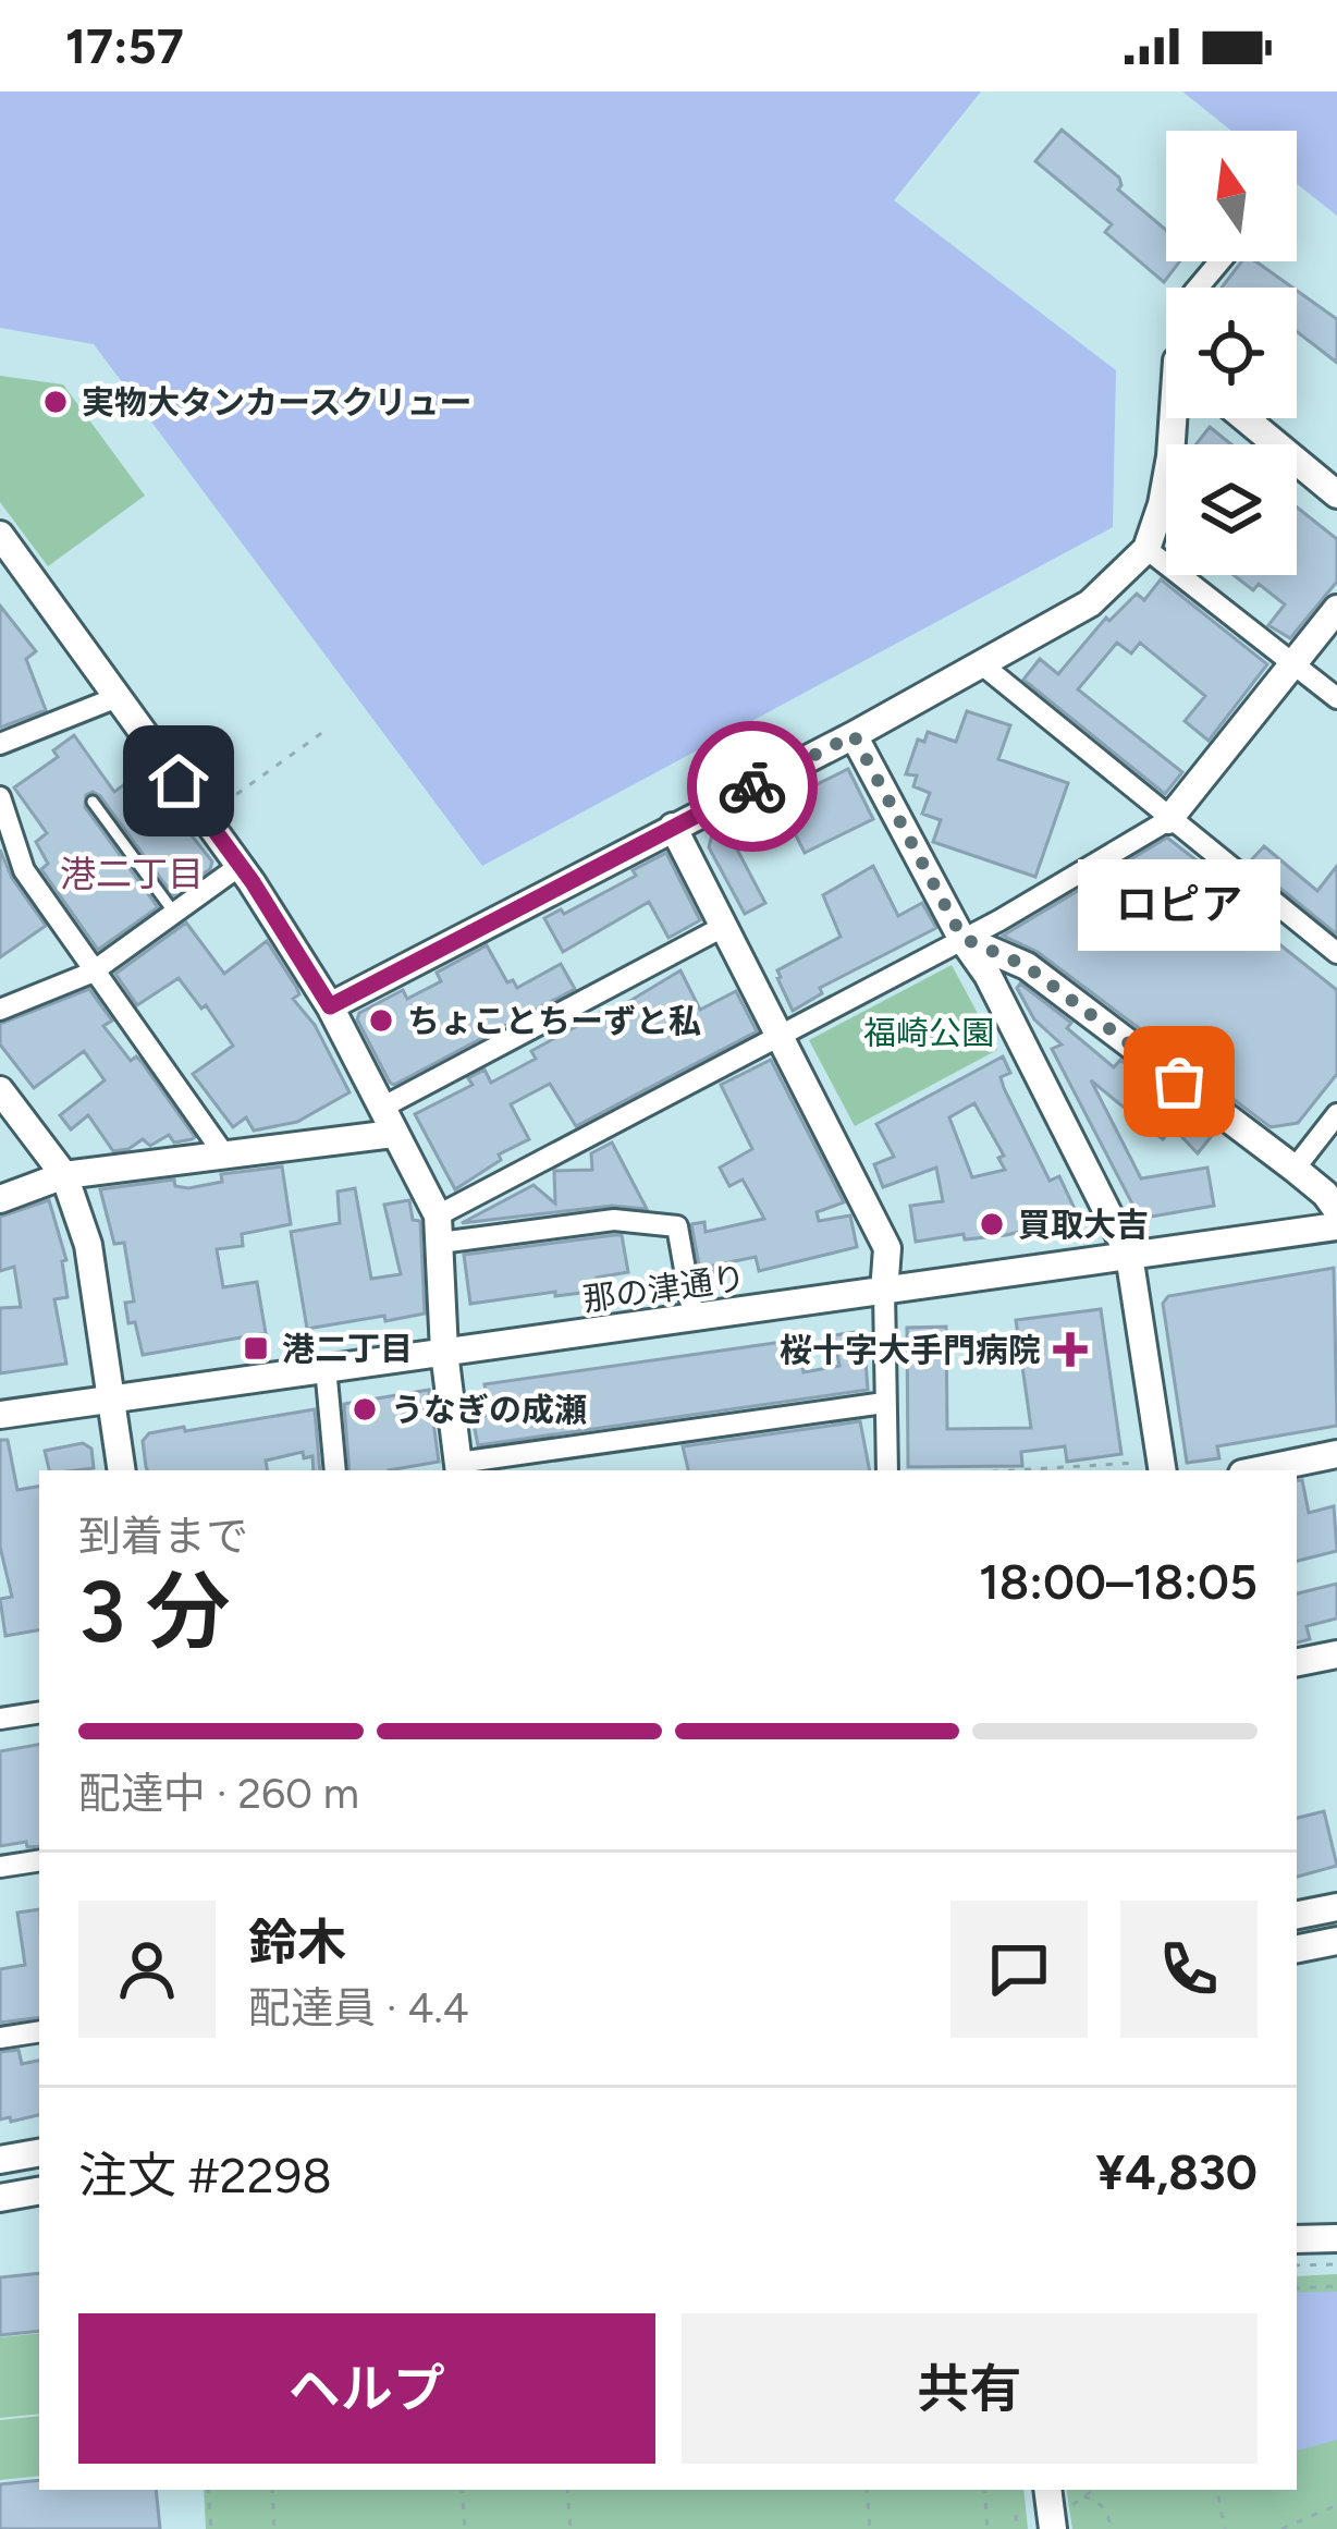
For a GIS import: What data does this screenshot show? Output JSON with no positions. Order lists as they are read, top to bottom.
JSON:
{
  "streets": {
    "street": ["那の津通り"]
  },
  "districts": ["港二丁目"],
  "parks": ["福崎公園"],
  "places": {
    "other": [
      "実物大タンカースクリュー",
      "ちょことちーずと私",
      "ロピア",
      "買取大吉",
      "うなぎの成瀬"
    ],
    "transit": ["港二丁目"],
    "health": ["桜十字大手門病院"]
  },
  "north": "top",
  "page": {
    "status": "17:57",
    "bubble": "ロピア",
    "heading": ["3 分", "到着まで", "18:00–18:05"],
    "panel": [
      "鈴木",
      "配達員 · 4.4",
      "注文 #2298",
      "¥4,830"
    ],
    "bar": "配達中 · 260 m",
    "buttons": ["ヘルプ", "共有"]
  }
}
